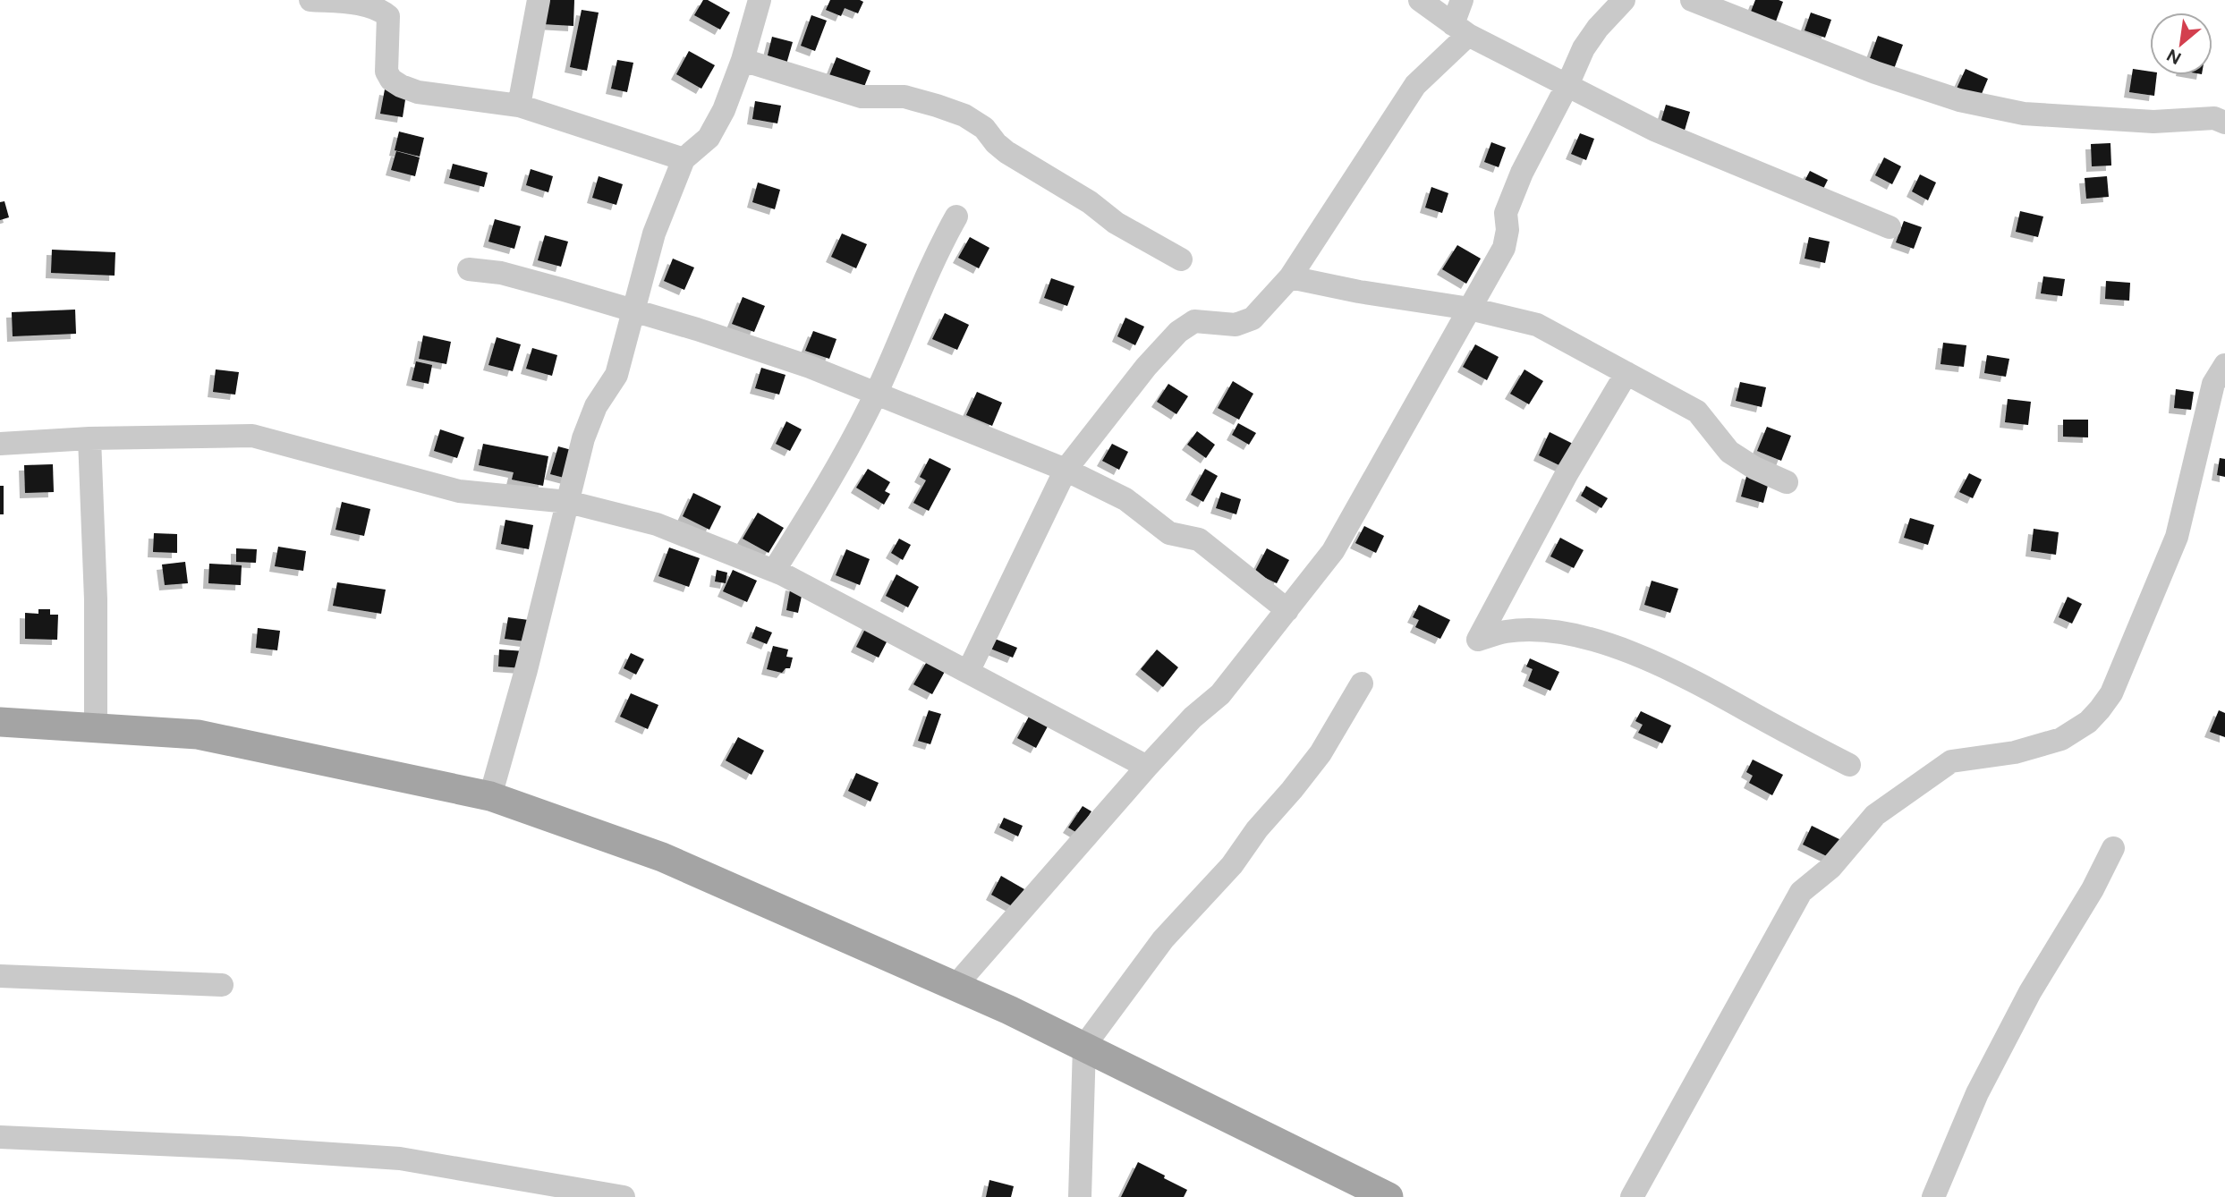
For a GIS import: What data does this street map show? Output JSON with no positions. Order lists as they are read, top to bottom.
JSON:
{
  "north": "bottom left"
}
